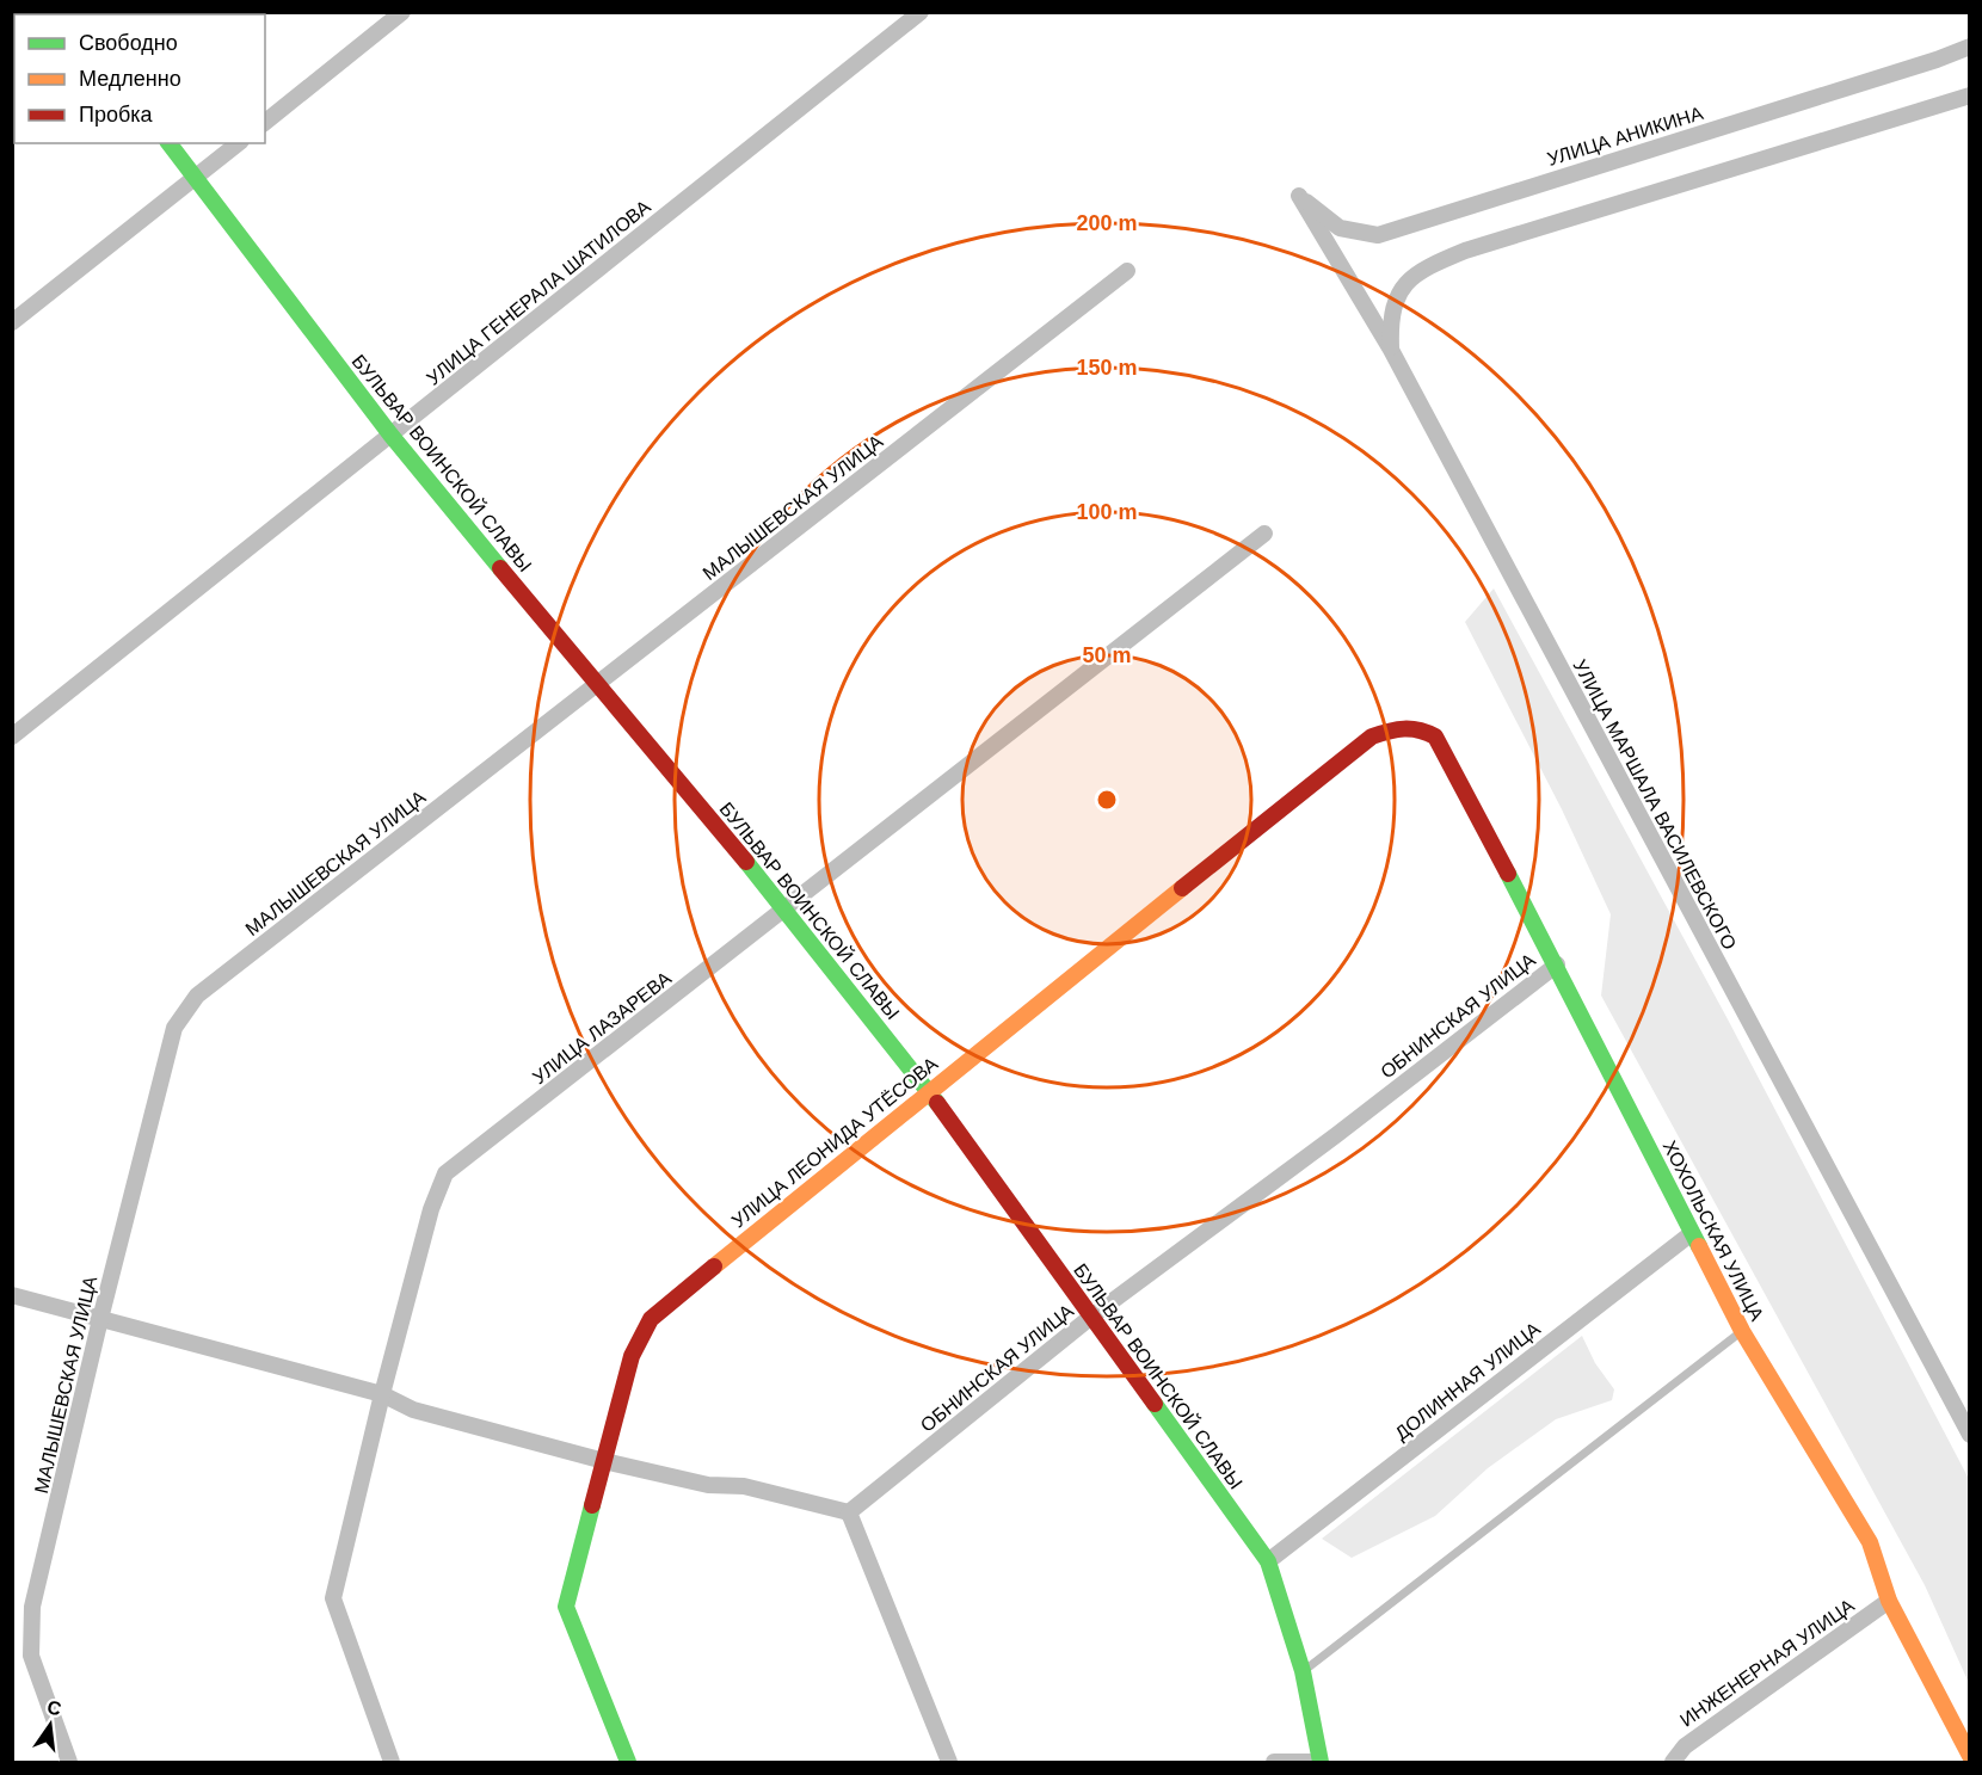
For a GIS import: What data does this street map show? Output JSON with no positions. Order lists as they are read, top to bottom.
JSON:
{
  "streets": {
    "street": [
      "УЛИЦА АНИКИНА",
      "УЛИЦА ГЕНЕРАЛА ШАТИЛОВА",
      "БУЛЬВАР ВОИНСКОЙ СЛАВЫ",
      "МАЛЫШЕВСКАЯ УЛИЦА",
      "УЛИЦА МАРШАЛА ВАСИЛЕВСКОГО",
      "ОБНИНСКАЯ УЛИЦА",
      "УЛИЦА ЛАЗАРЕВА",
      "УЛИЦА ЛЕОНИДА УТЁСОВА",
      "ХОХОЛЬСКАЯ УЛИЦА",
      "ДОЛИННАЯ УЛИЦА",
      "ИНЖЕНЕРНАЯ УЛИЦА"
    ]
  },
  "crossings": [
    ["УЛИЦА АНИКИНА", "УЛИЦА МАРШАЛА ВАСИЛЕВСКОГО"],
    ["УЛИЦА ГЕНЕРАЛА ШАТИЛОВА", "БУЛЬВАР ВОИНСКОЙ СЛАВЫ"],
    ["БУЛЬВАР ВОИНСКОЙ СЛАВЫ", "МАЛЫШЕВСКАЯ УЛИЦА"],
    ["БУЛЬВАР ВОИНСКОЙ СЛАВЫ", "ОБНИНСКАЯ УЛИЦА"],
    ["БУЛЬВАР ВОИНСКОЙ СЛАВЫ", "УЛИЦА ЛАЗАРЕВА"],
    ["БУЛЬВАР ВОИНСКОЙ СЛАВЫ", "УЛИЦА ЛЕОНИДА УТЁСОВА"],
    ["БУЛЬВАР ВОИНСКОЙ СЛАВЫ", "ДОЛИННАЯ УЛИЦА"],
    ["ОБНИНСКАЯ УЛИЦА", "ХОХОЛЬСКАЯ УЛИЦА"],
    ["УЛИЦА ЛЕОНИДА УТЁСОВА", "ХОХОЛЬСКАЯ УЛИЦА"],
    ["ХОХОЛЬСКАЯ УЛИЦА", "ДОЛИННАЯ УЛИЦА"],
    ["ХОХОЛЬСКАЯ УЛИЦА", "ИНЖЕНЕРНАЯ УЛИЦА"]
  ],
  "legend": ["Свободно", "Медленно", "Пробка"],
  "north": "top",
  "rings": [
    "200 m",
    "150 m",
    "100 m",
    "50 m"
  ]
}
